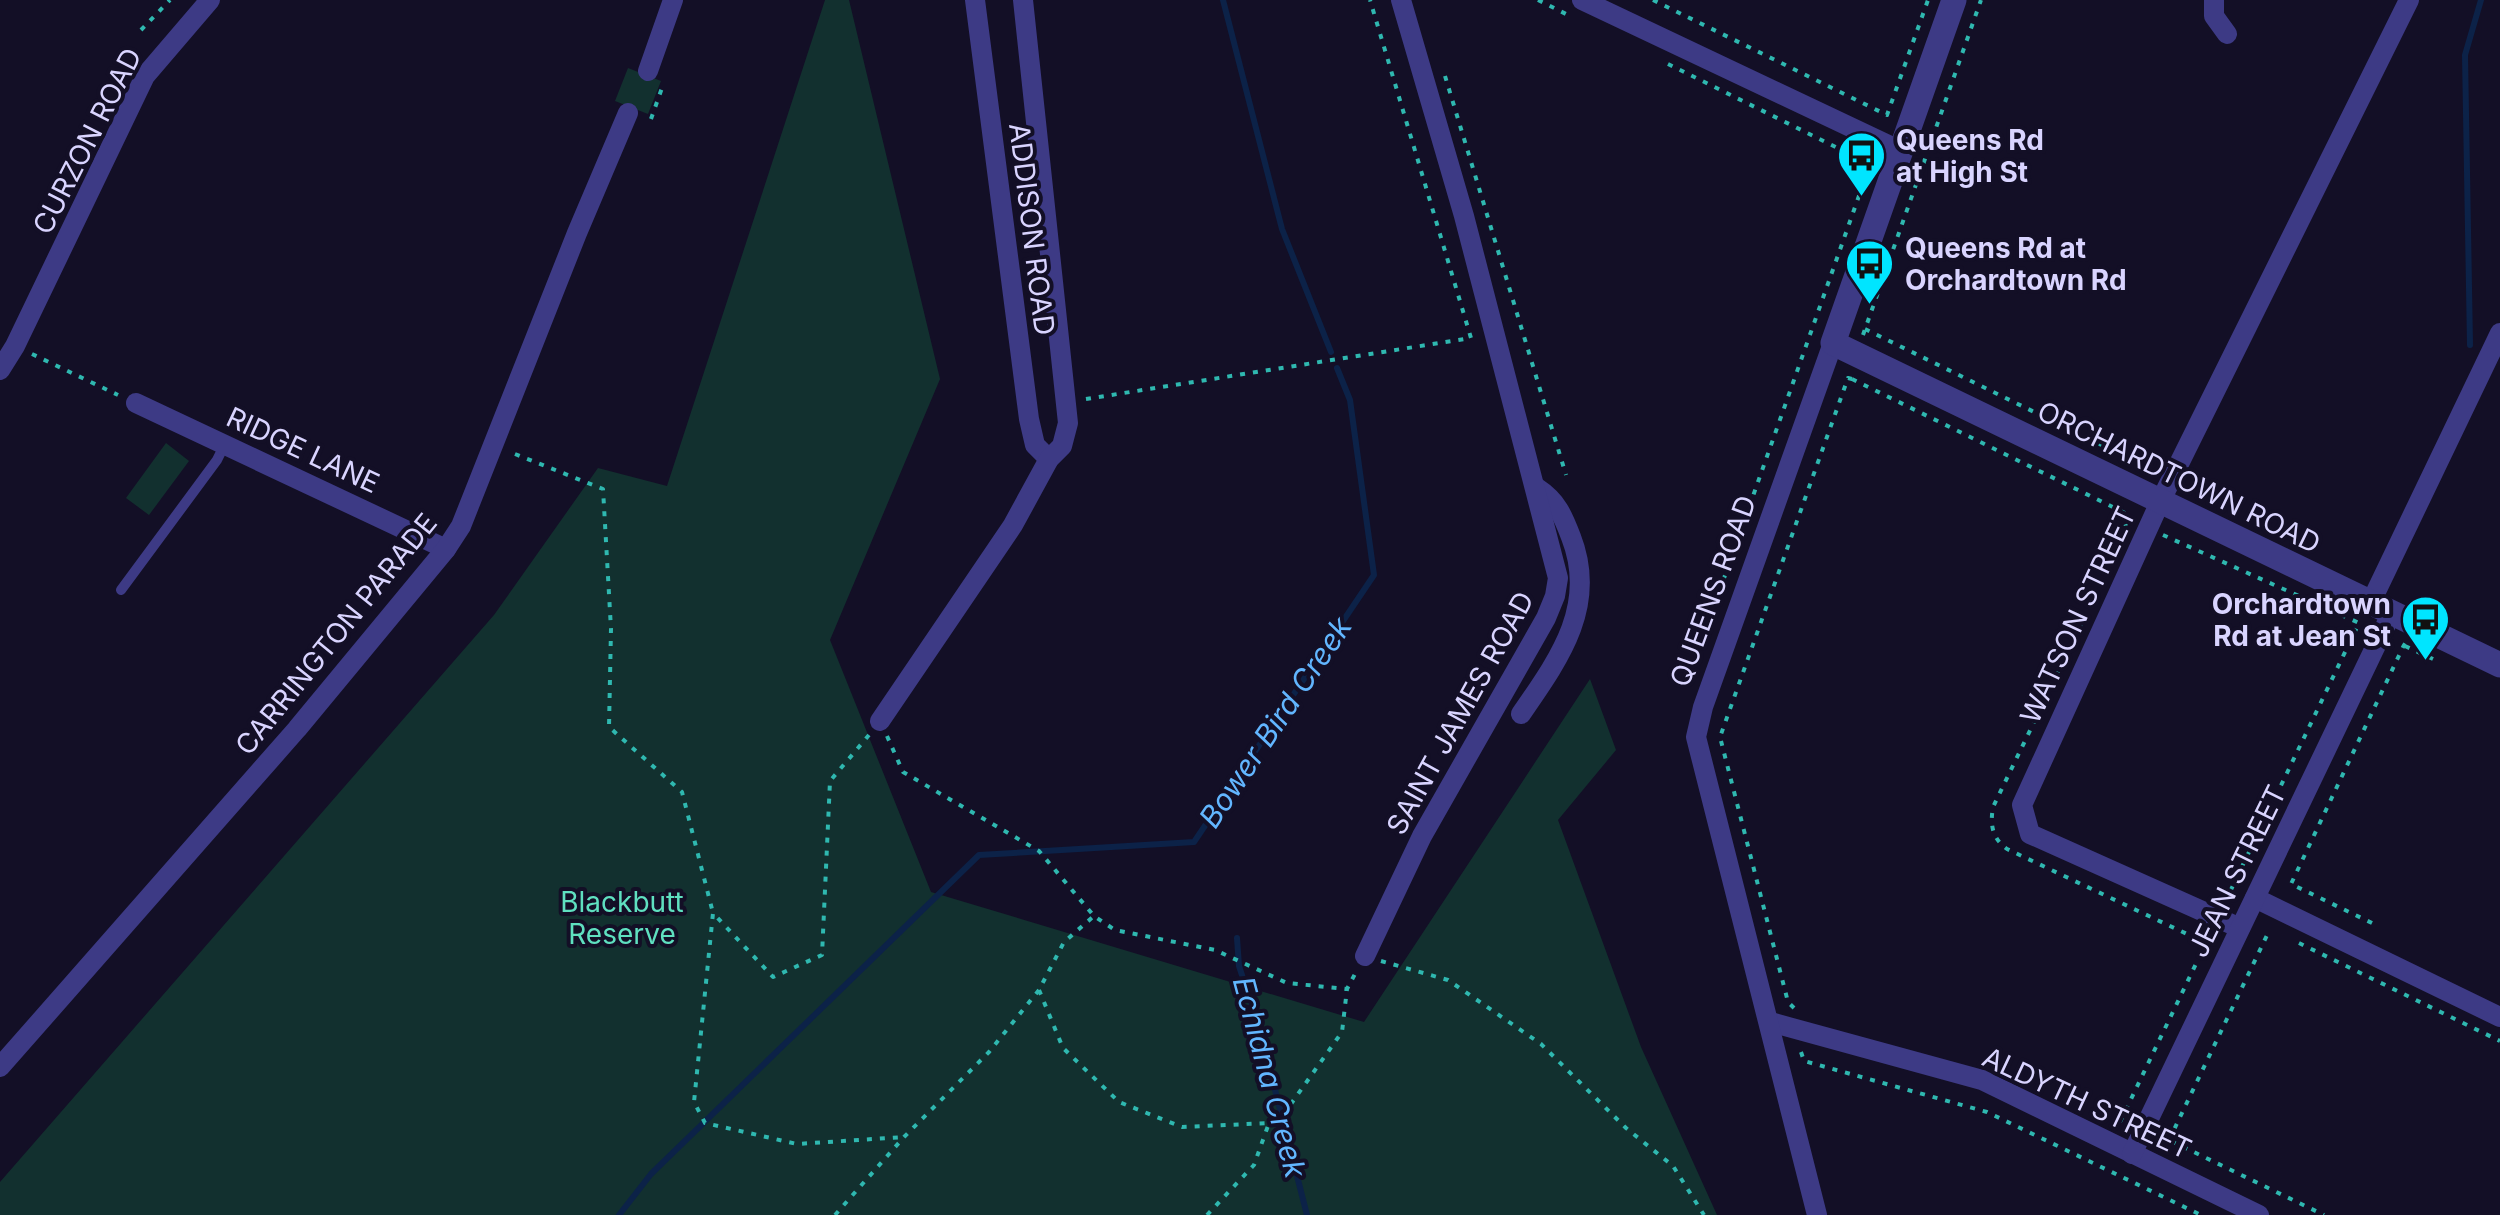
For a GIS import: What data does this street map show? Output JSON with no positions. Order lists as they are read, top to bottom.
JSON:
{
  "streets": {
    "street": [
      "CURZON ROAD",
      "ADDISON ROAD",
      "RIDGE LANE",
      "ORCHARDTOWN ROAD",
      "QUEENS ROAD",
      "WATSON STREET",
      "CARRINGTON PARADE",
      "SAINT JAMES ROAD",
      "JEAN STREET",
      "ALDYTH STREET"
    ]
  },
  "crossings": [
    ["RIDGE LANE", "CARRINGTON PARADE"],
    ["ORCHARDTOWN ROAD", "QUEENS ROAD"],
    ["ORCHARDTOWN ROAD", "WATSON STREET"],
    ["ORCHARDTOWN ROAD", "JEAN STREET"],
    ["QUEENS ROAD", "ALDYTH STREET"],
    ["WATSON STREET", "JEAN STREET"],
    ["JEAN STREET", "ALDYTH STREET"]
  ],
  "water": ["Bower Bird Creek", "Echidna Creek"],
  "parks": ["Blackbutt Reserve"],
  "places": {
    "bus stop": ["Queens Rd at High St", "Queens Rd at Orchardtown Rd", "Orchardtown Rd at Jean St"]
  }
}
